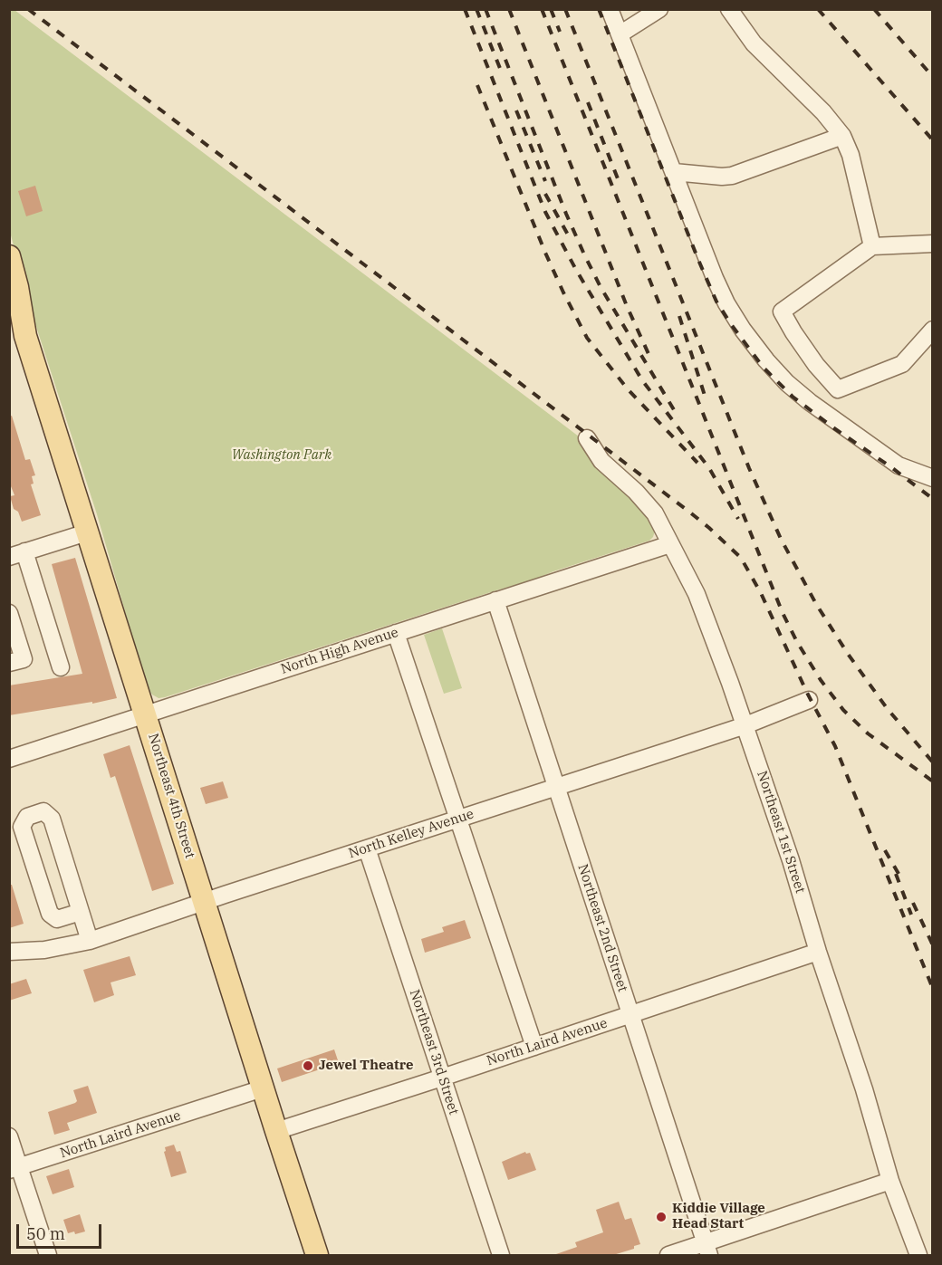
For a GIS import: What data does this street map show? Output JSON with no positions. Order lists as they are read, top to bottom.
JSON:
{
  "streets": {
    "main road": ["Northeast 4th Street"],
    "street": [
      "North High Avenue",
      "Northeast 1st Street",
      "North Kelley Avenue",
      "Northeast 2nd Street",
      "North Laird Avenue",
      "Northeast 3rd Street"
    ]
  },
  "crossings": [
    ["North High Avenue", "Northeast 4th Street"],
    ["North High Avenue", "Northeast 1st Street"],
    ["North High Avenue", "Northeast 2nd Street"],
    ["Northeast 4th Street", "North Kelley Avenue"],
    ["Northeast 4th Street", "North Laird Avenue"],
    ["Northeast 1st Street", "North Kelley Avenue"],
    ["Northeast 1st Street", "North Laird Avenue"],
    ["North Kelley Avenue", "Northeast 2nd Street"],
    ["North Kelley Avenue", "Northeast 3rd Street"],
    ["Northeast 2nd Street", "North Laird Avenue"],
    ["North Laird Avenue", "Northeast 3rd Street"]
  ],
  "parks": ["Washington Park"],
  "places": ["Jewel Theatre", "Kiddie Village Head Start"],
  "scale_bar": "50 m"
}
